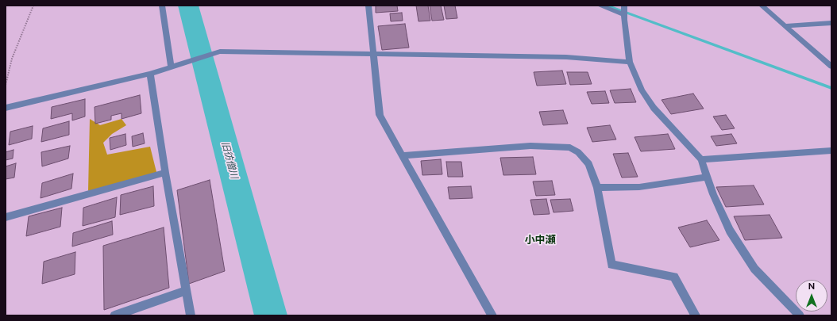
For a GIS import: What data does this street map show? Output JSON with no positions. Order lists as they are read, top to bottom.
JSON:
{
  "districts": ["小中瀬"],
  "water": ["旧彷僧川"],
  "north": "top"
}
